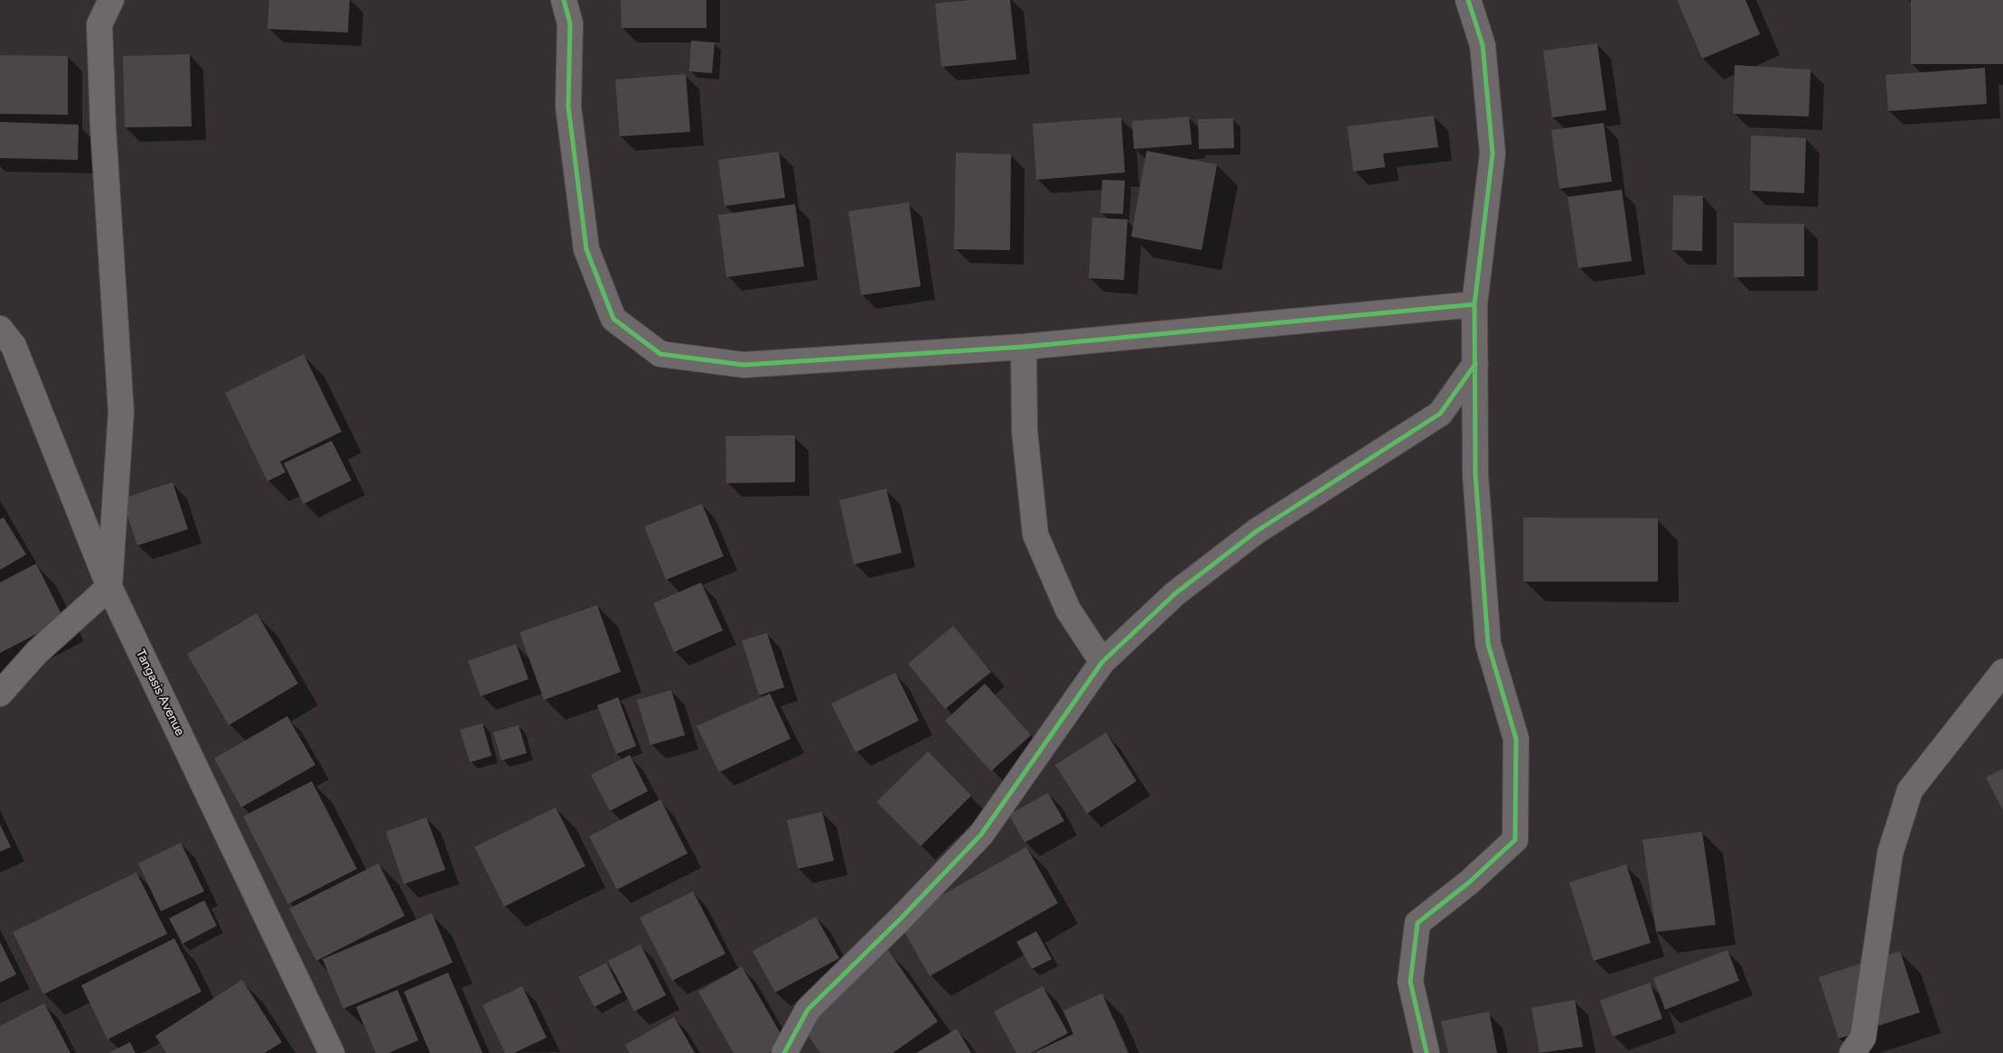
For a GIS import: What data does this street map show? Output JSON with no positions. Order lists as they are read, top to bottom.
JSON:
{
  "streets": {
    "street": ["Tangasis Avenue"]
  }
}
